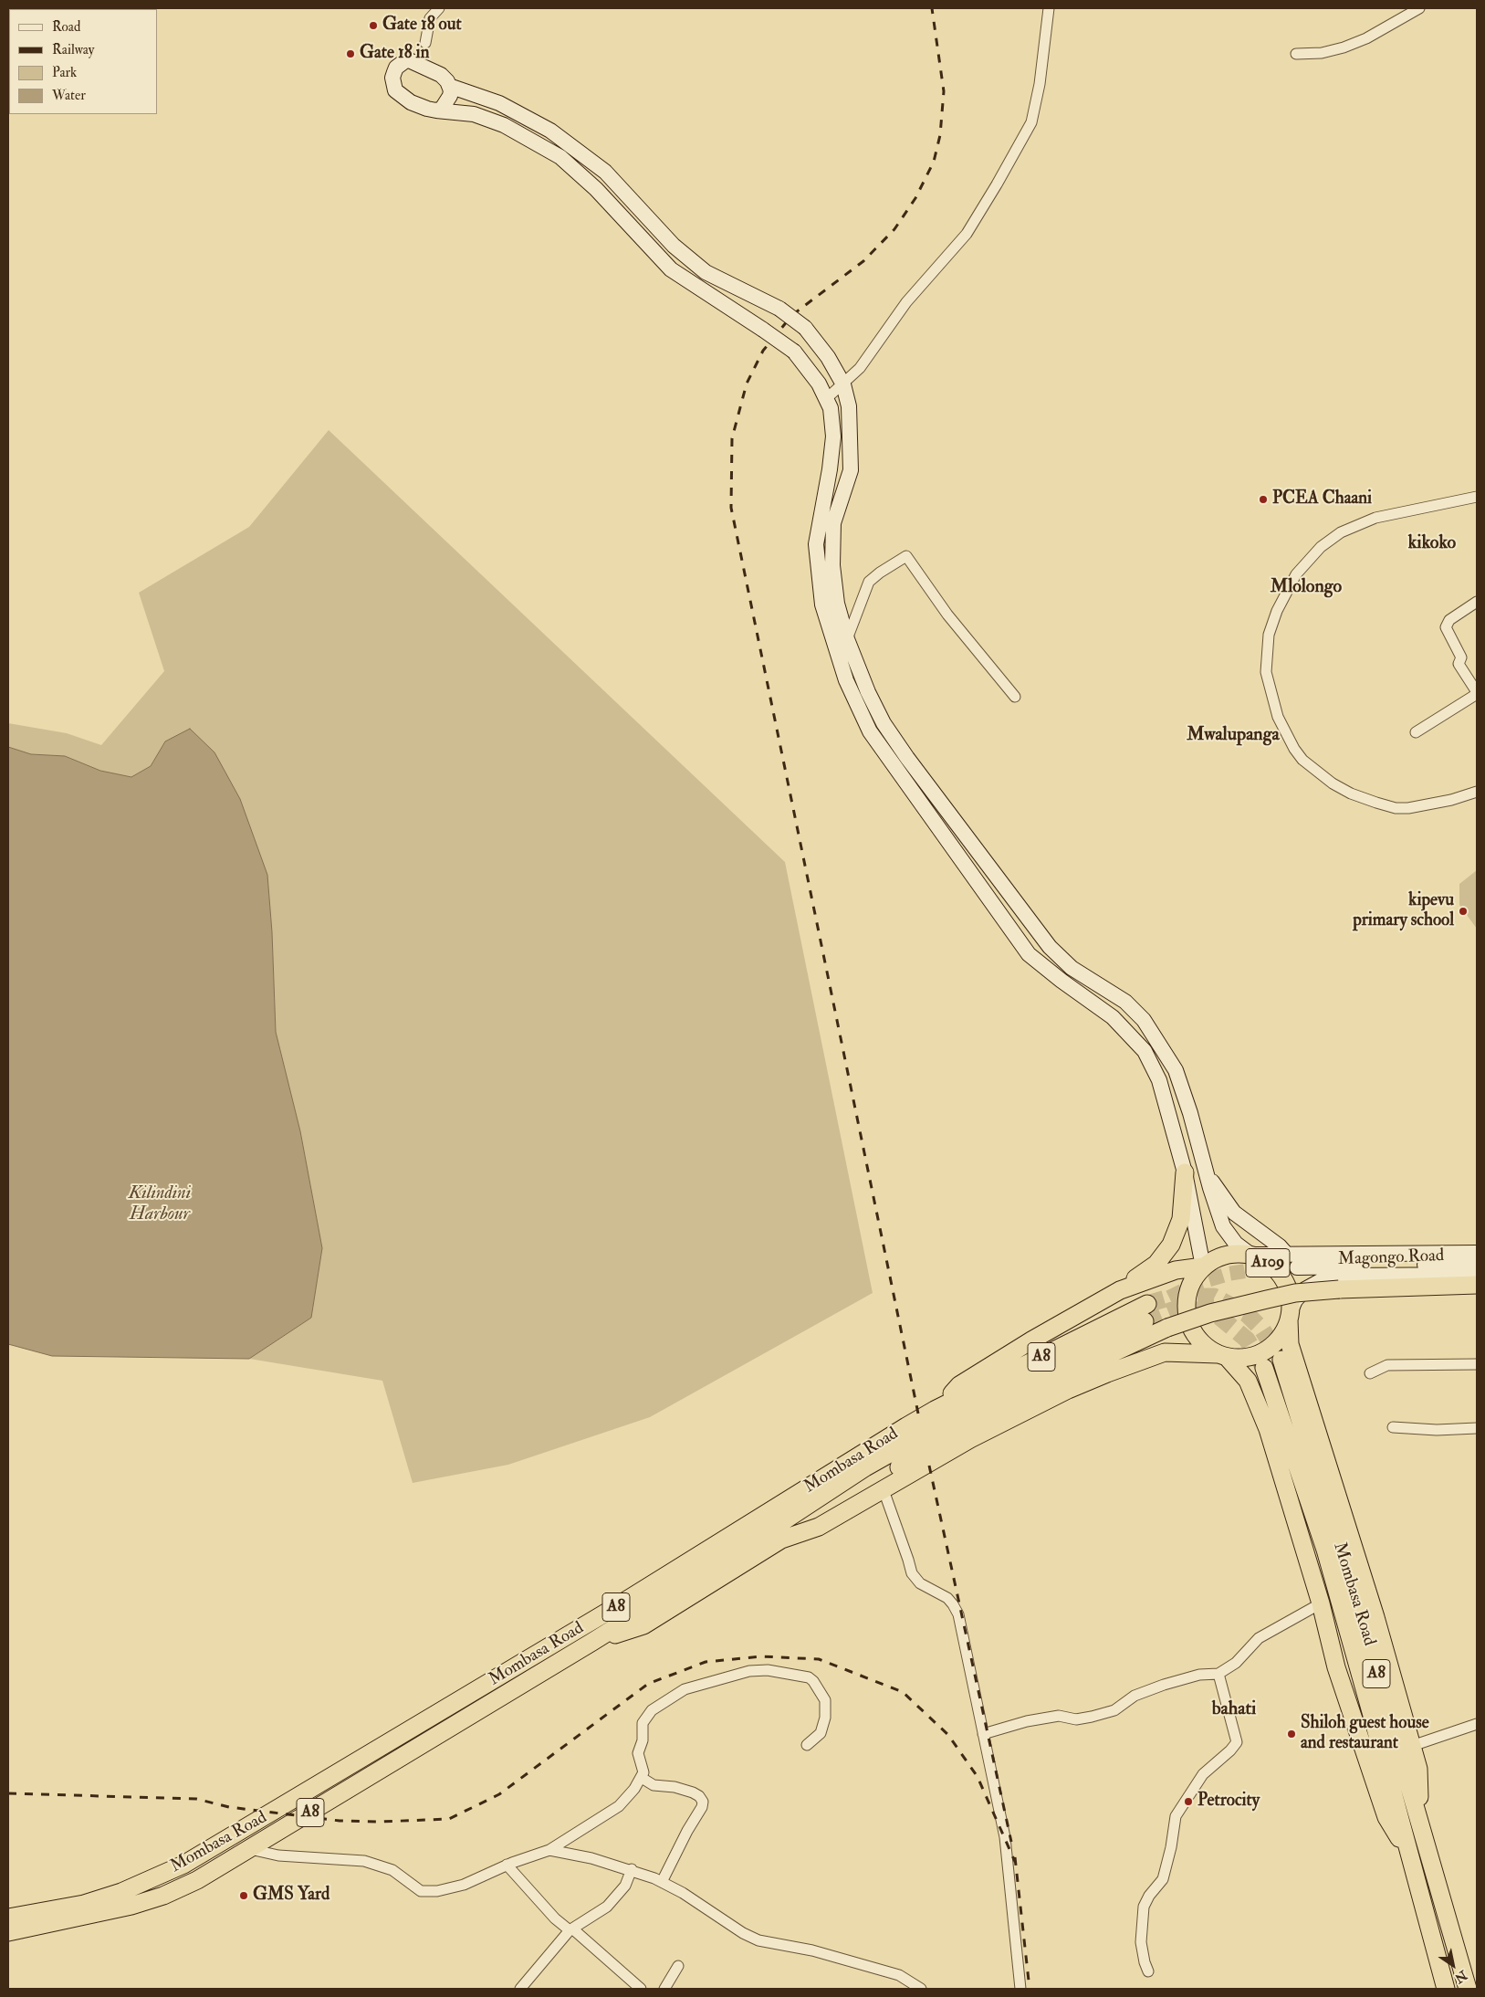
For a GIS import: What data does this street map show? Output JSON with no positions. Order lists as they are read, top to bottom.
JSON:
{
  "streets": {
    "highway": ["A109", "A8", "Mombasa Road"],
    "main road": ["Magongo Road"]
  },
  "crossings": [
    ["Magongo Road", "A109"]
  ],
  "districts": [
    "kikoko",
    "Mlolongo",
    "Mwalupanga",
    "bahati"
  ],
  "water": ["Kilindini Harbour"],
  "places": [
    "Gate 18 out",
    "Gate 18 in",
    "PCEA Chaani",
    "kipevu primary school",
    "Shiloh guest house and restaurant",
    "Petrocity",
    "GMS Yard"
  ],
  "legend": [
    "Road",
    "Railway",
    "Park",
    "Water"
  ],
  "north": "bottom right"
}
